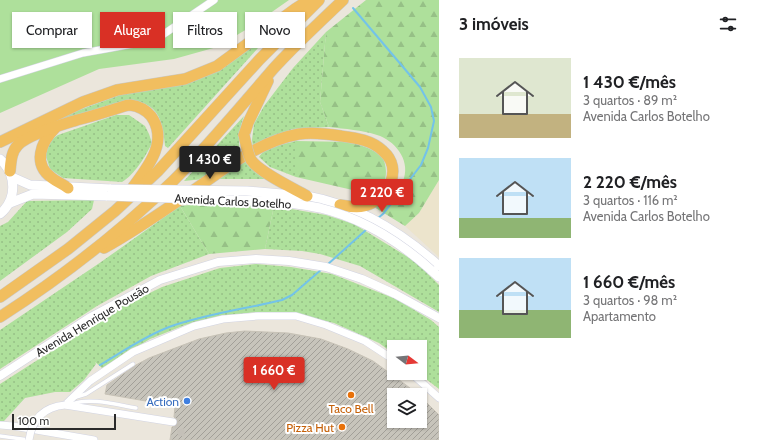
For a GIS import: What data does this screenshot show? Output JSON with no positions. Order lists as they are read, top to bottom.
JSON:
{
  "streets": {
    "main road": ["Avenida Carlos Botelho"],
    "street": ["Avenida Henrique Pousão"]
  },
  "places": ["Taco Bell", "Action", "Pizza Hut"],
  "scale_bar": "100 m",
  "north": "right",
  "page": {
    "heading": "3 imóveis",
    "chip": [
      "Comprar",
      "Alugar",
      "Filtros",
      "Novo"
    ],
    "list": [
      {
        "name": "1 430 €/mês",
        "note": "3 quartos · 89 m² · Avenida Carlos Botelho"
      },
      {
        "name": "2 220 €/mês",
        "note": "3 quartos · 116 m² · Avenida Carlos Botelho"
      },
      {
        "name": "1 660 €/mês",
        "note": "3 quartos · 98 m² · Apartamento"
      }
    ],
    "price": ["1 430 €", "2 220 €", "1 660 €"],
    "scale": "100 m"
  }
}
